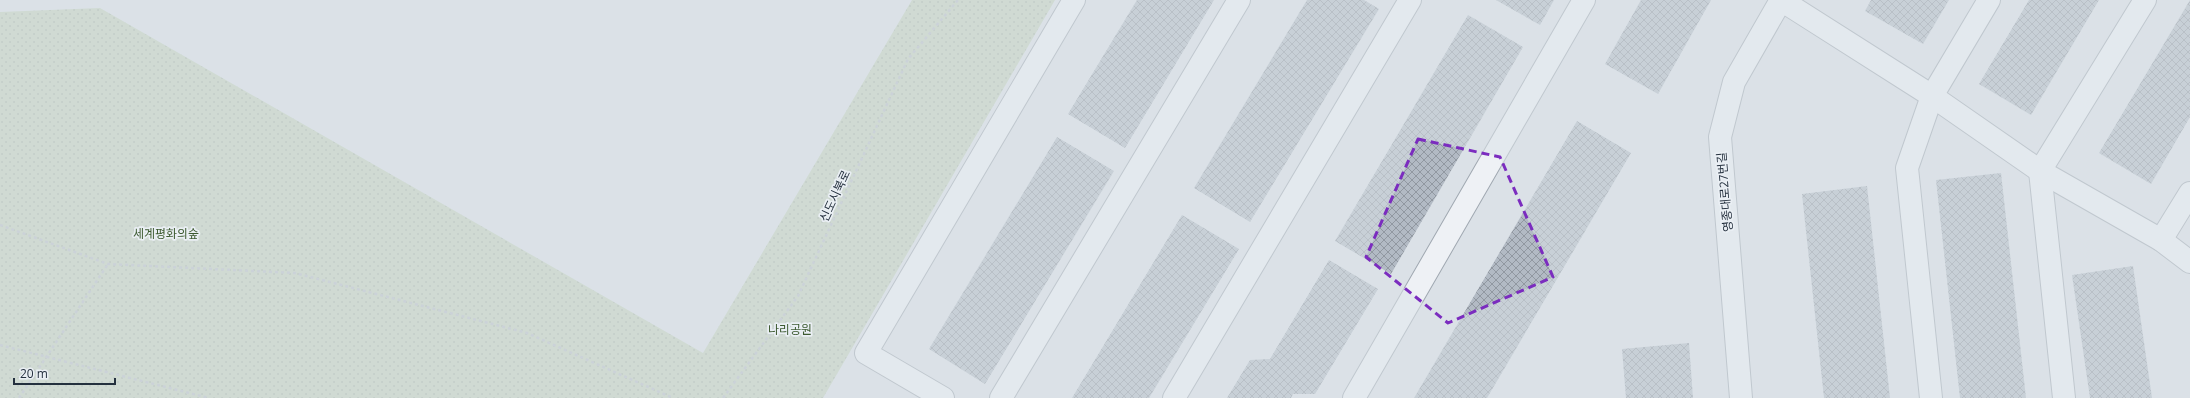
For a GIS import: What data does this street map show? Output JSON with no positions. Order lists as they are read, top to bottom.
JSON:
{
  "streets": {
    "street": ["영종대로27번길"],
    "path": ["신도시북로"]
  },
  "parks": ["세계평화의숲", "나리공원"],
  "scale_bar": "20 m"
}
